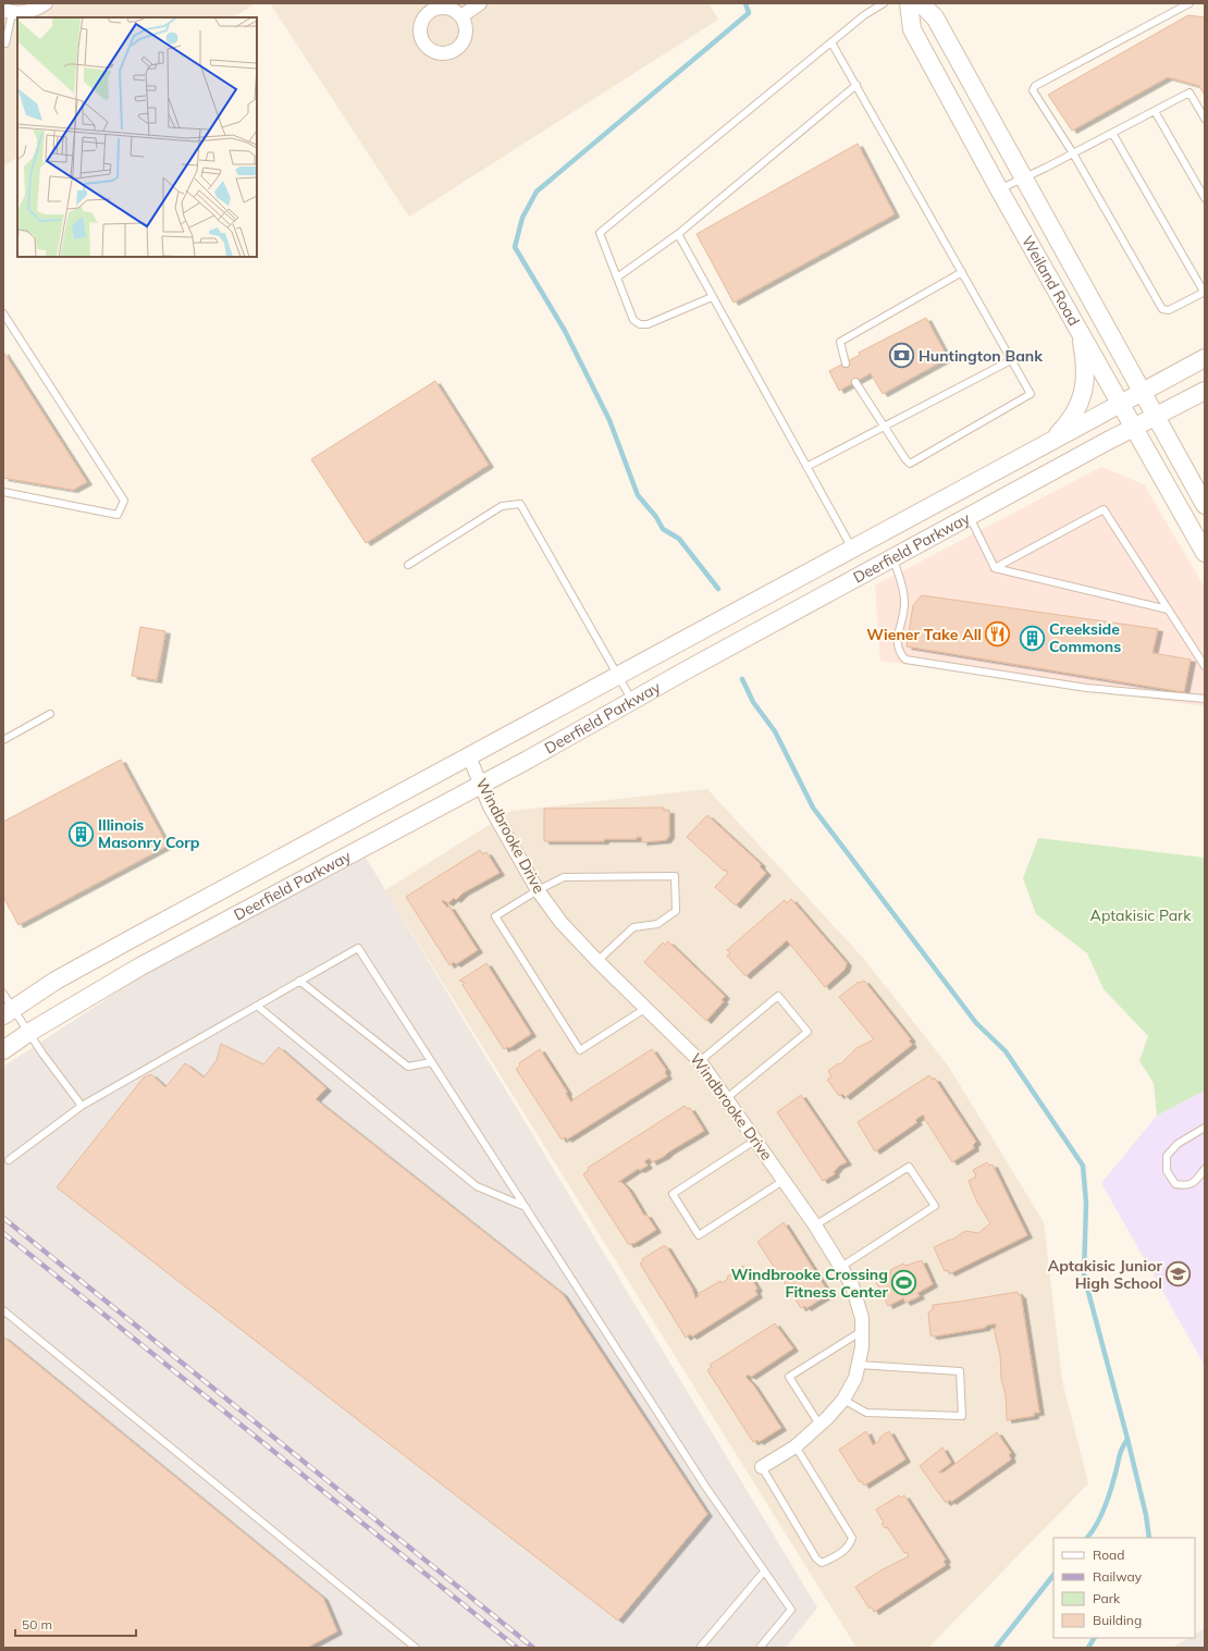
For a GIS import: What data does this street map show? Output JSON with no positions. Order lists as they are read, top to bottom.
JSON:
{
  "streets": {
    "main road": ["Weiland Road", "Deerfield Parkway"],
    "street": ["Windbrooke Drive"]
  },
  "crossings": [
    ["Weiland Road", "Deerfield Parkway"],
    ["Deerfield Parkway", "Windbrooke Drive"]
  ],
  "parks": ["Aptakisic Park"],
  "places": {
    "bank": ["Huntington Bank"],
    "restaurant": ["Wiener Take All"],
    "building": ["Creekside Commons", "Illinois Masonry Corp"],
    "school or university": ["Aptakisic Junior High School"],
    "sports": ["Windbrooke Crossing Fitness Center"]
  },
  "legend": [
    "Road",
    "Railway",
    "Park",
    "Building"
  ],
  "scale_bar": "50 m"
}
